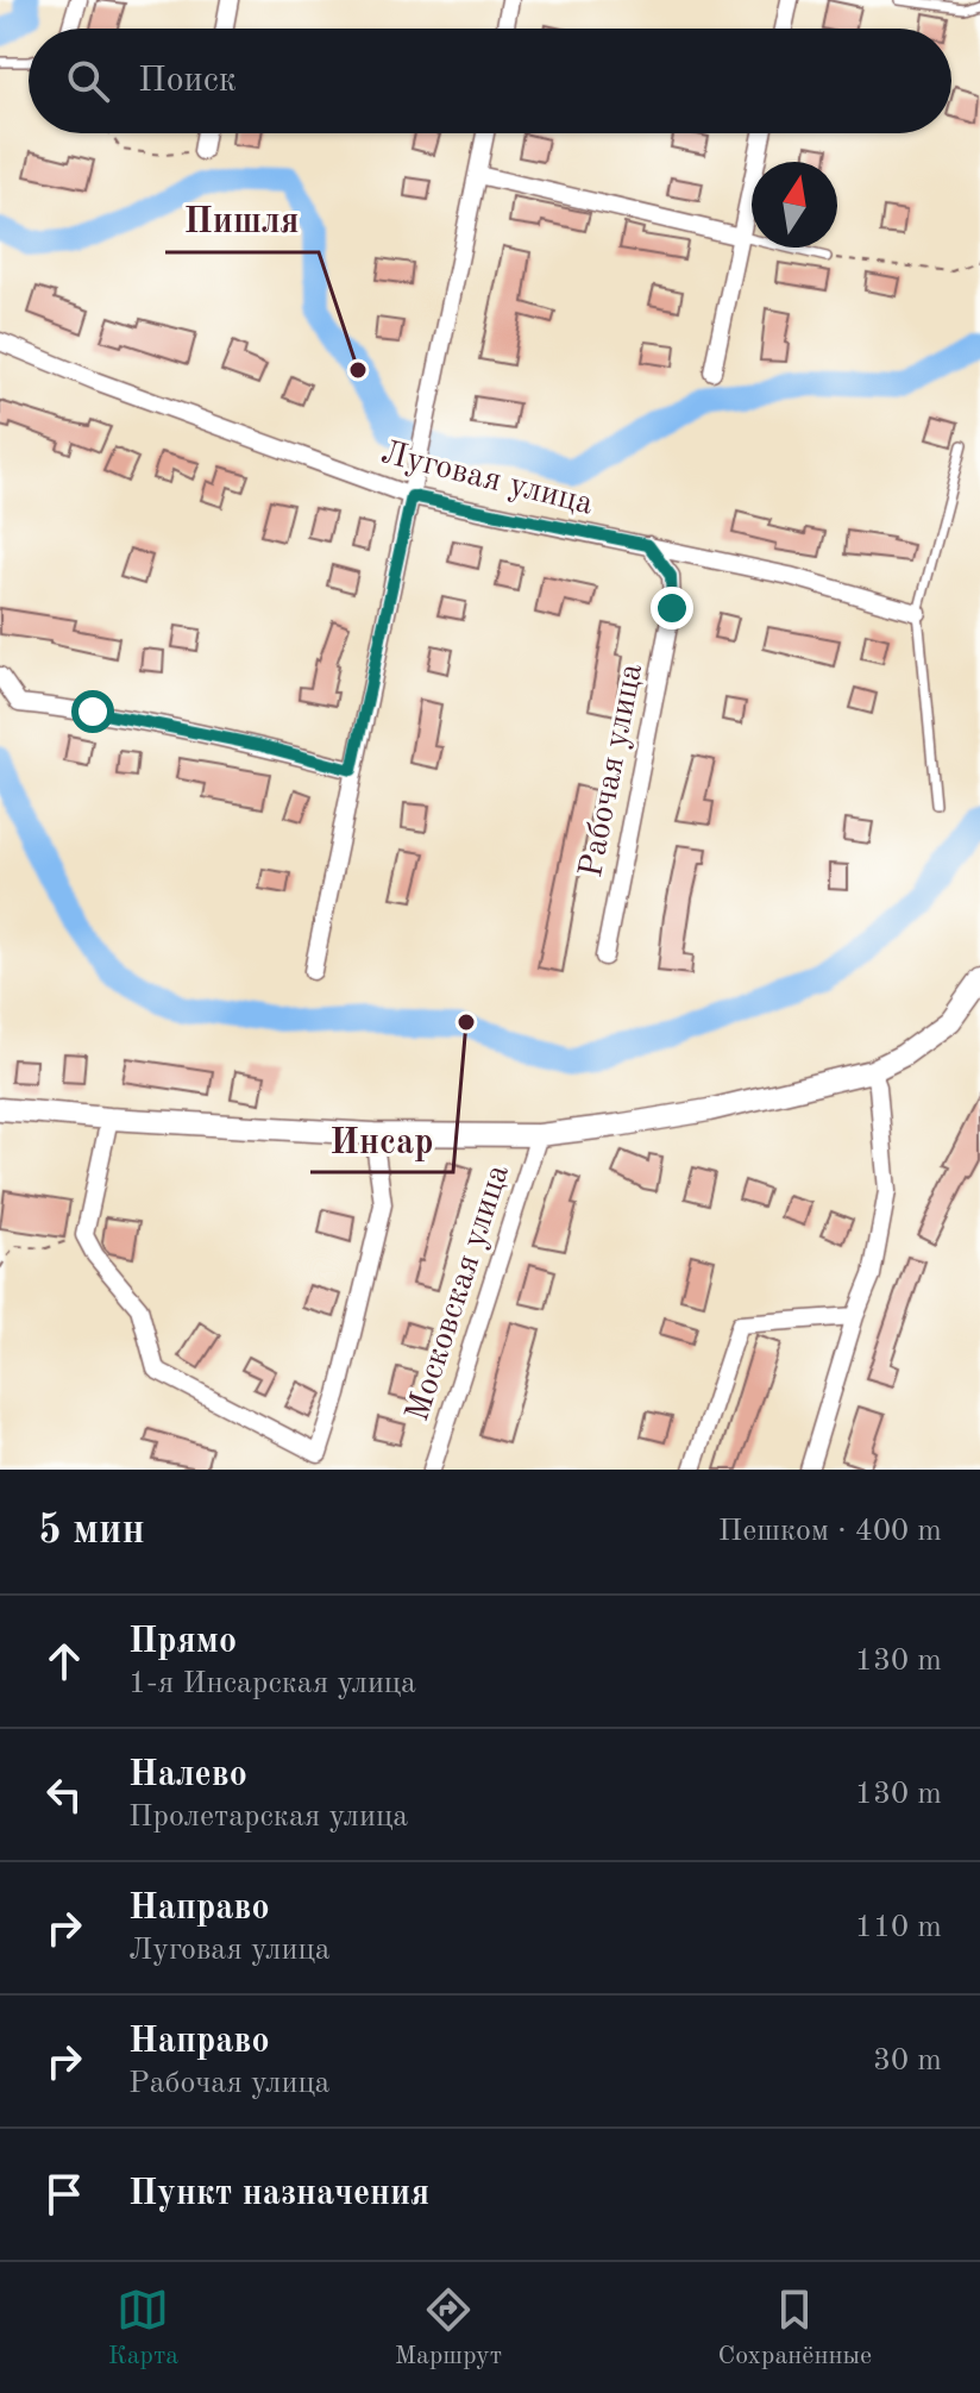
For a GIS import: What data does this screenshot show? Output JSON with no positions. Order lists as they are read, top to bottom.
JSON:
{
  "streets": {
    "street": ["Луговая улица", "Рабочая улица", "Московская улица"]
  },
  "crossings": [
    ["Луговая улица", "Рабочая улица"]
  ],
  "places": ["Пишля", "Инсар"],
  "north": "top",
  "page": {
    "search": "Поиск",
    "heading": ["5 мин", "Пешком · 400 m"],
    "list": [
      ["Прямо", "1-я Инсарская улица", "130 m"],
      ["Налево", "Пролетарская улица", "130 m"],
      ["Направо", "Луговая улица", "110 m"],
      ["Направо", "Рабочая улица", "30 m"],
      "Пункт назначения"
    ],
    "nav": ["Карта", "Маршрут", "Сохранённые"]
  }
}
